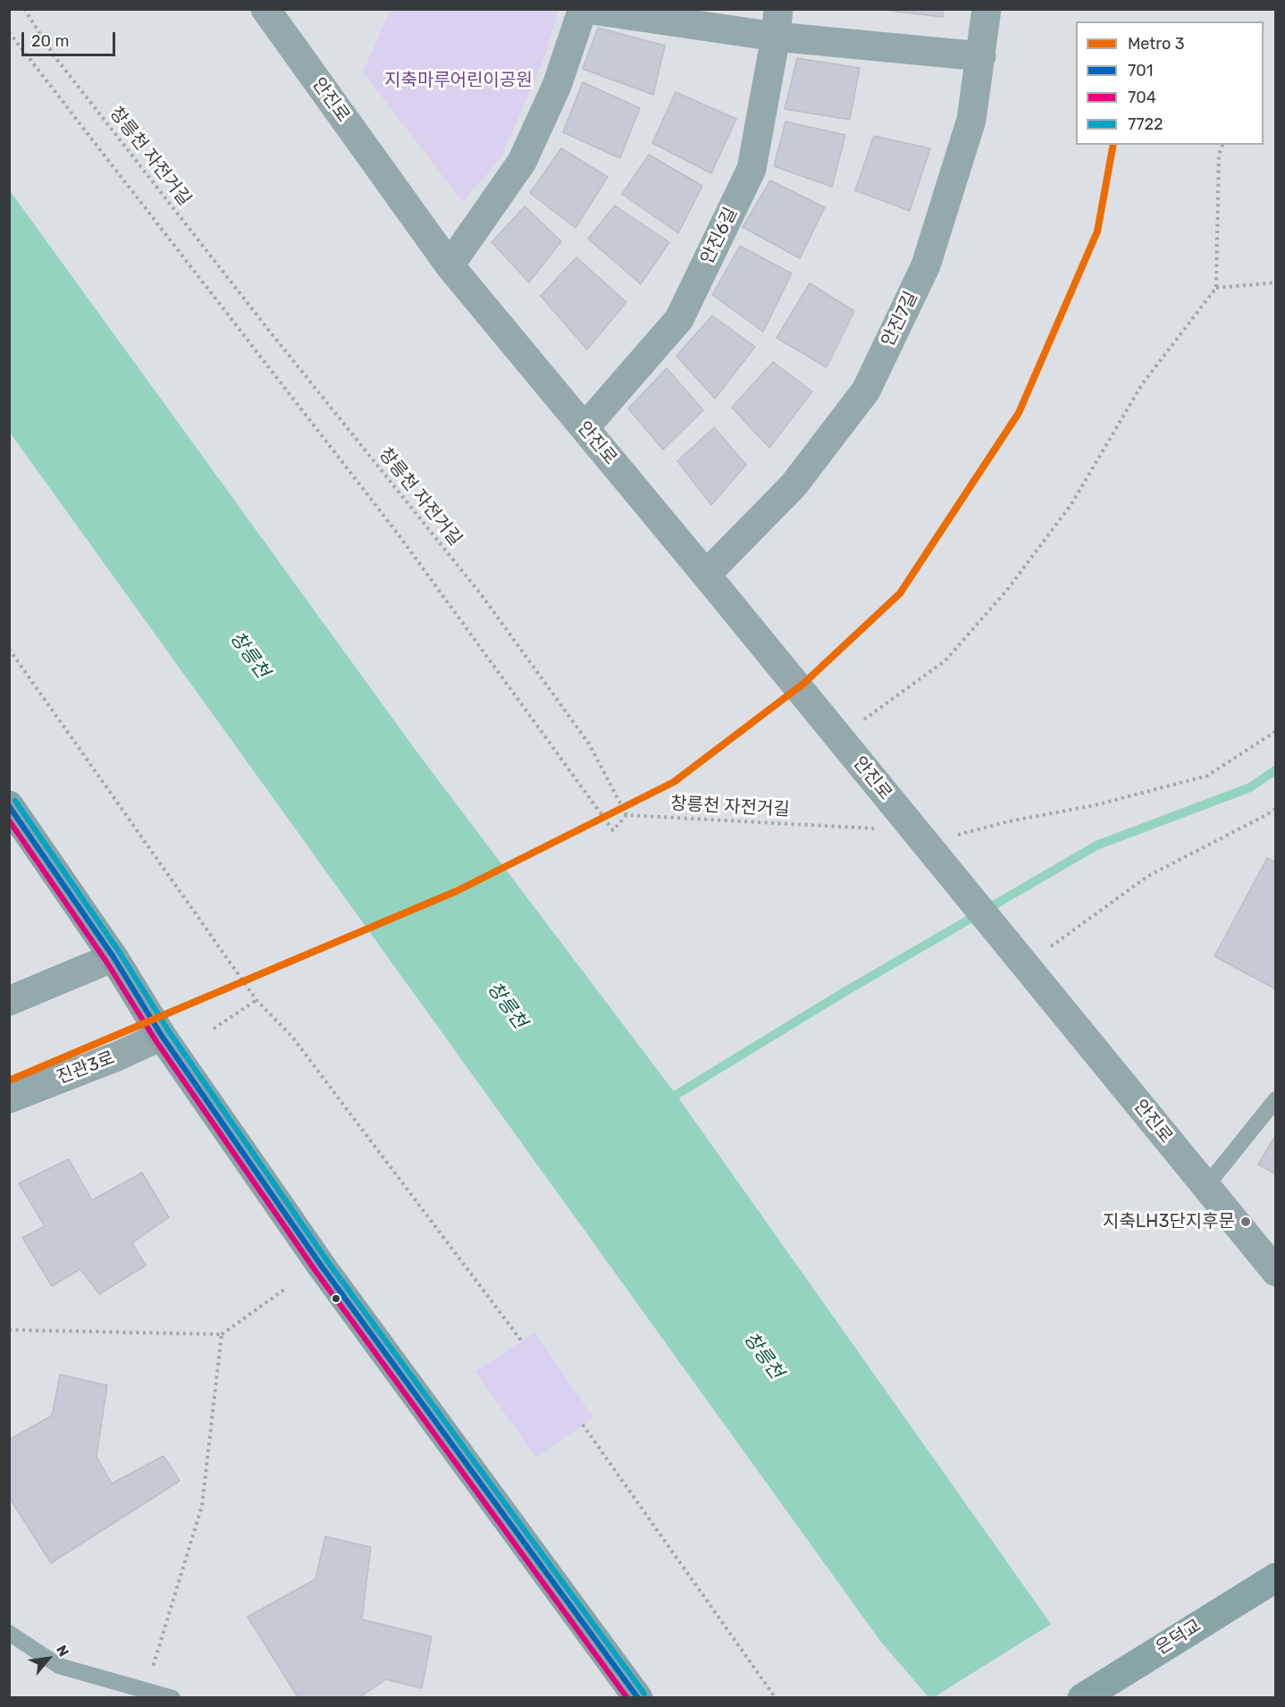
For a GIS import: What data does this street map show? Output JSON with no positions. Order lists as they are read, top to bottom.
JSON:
{
  "streets": {
    "main road": ["은덕교"],
    "street": [
      "안진로",
      "안진6길",
      "안진7길",
      "진관3로"
    ],
    "path": ["창릉천 자전거길"]
  },
  "crossings": [
    ["안진로", "안진6길"],
    ["안진로", "안진7길"]
  ],
  "water": ["창릉천"],
  "parks": ["지축마루어린이공원"],
  "places": ["지축LH3단지후문"],
  "lines": [
    "metro line 3",
    "transit line 7722",
    "transit line 701",
    "transit line 704"
  ],
  "legend": [
    "Metro 3",
    "701",
    "704",
    "7722"
  ],
  "scale_bar": "20 m",
  "north": "top right"
}
